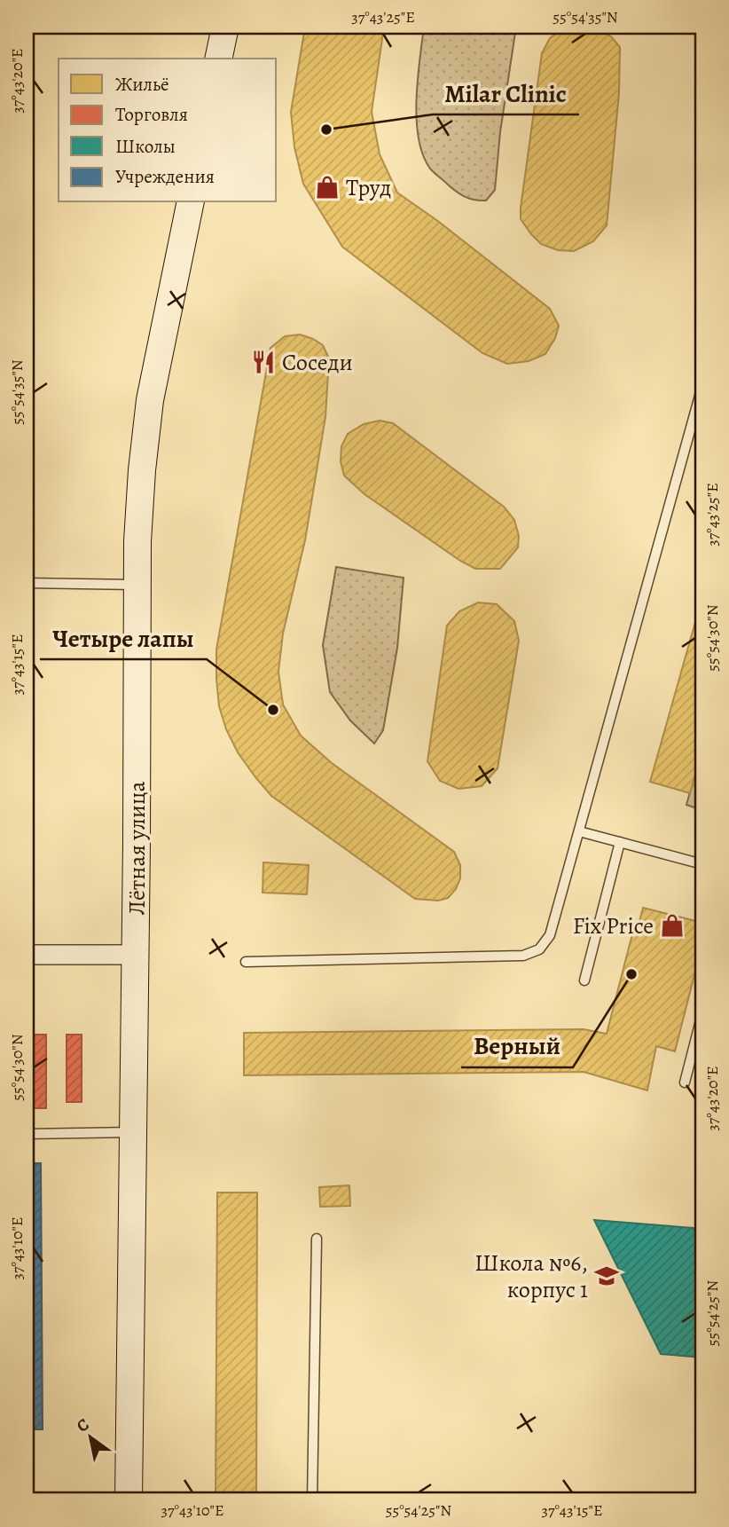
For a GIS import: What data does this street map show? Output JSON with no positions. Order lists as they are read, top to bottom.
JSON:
{
  "streets": {
    "street": ["Лётная улица"]
  },
  "places": {
    "other": ["Milar Clinic", "Четыре лапы", "Верный"],
    "shop": ["Труд", "Fix Price"],
    "restaurant": ["Соседи"],
    "school or university": ["Школа №6, корпус 1"]
  },
  "legend": [
    "Жильё",
    "Торговля",
    "Школы",
    "Учреждения"
  ],
  "north": "top left",
  "coordinates": [
    "37°43'25\"E",
    "55°54'35\"N",
    "37°43'20\"E",
    "55°54'30\"N",
    "37°43'15\"E",
    "37°43'10\"E",
    "55°54'25\"N"
  ]
}
